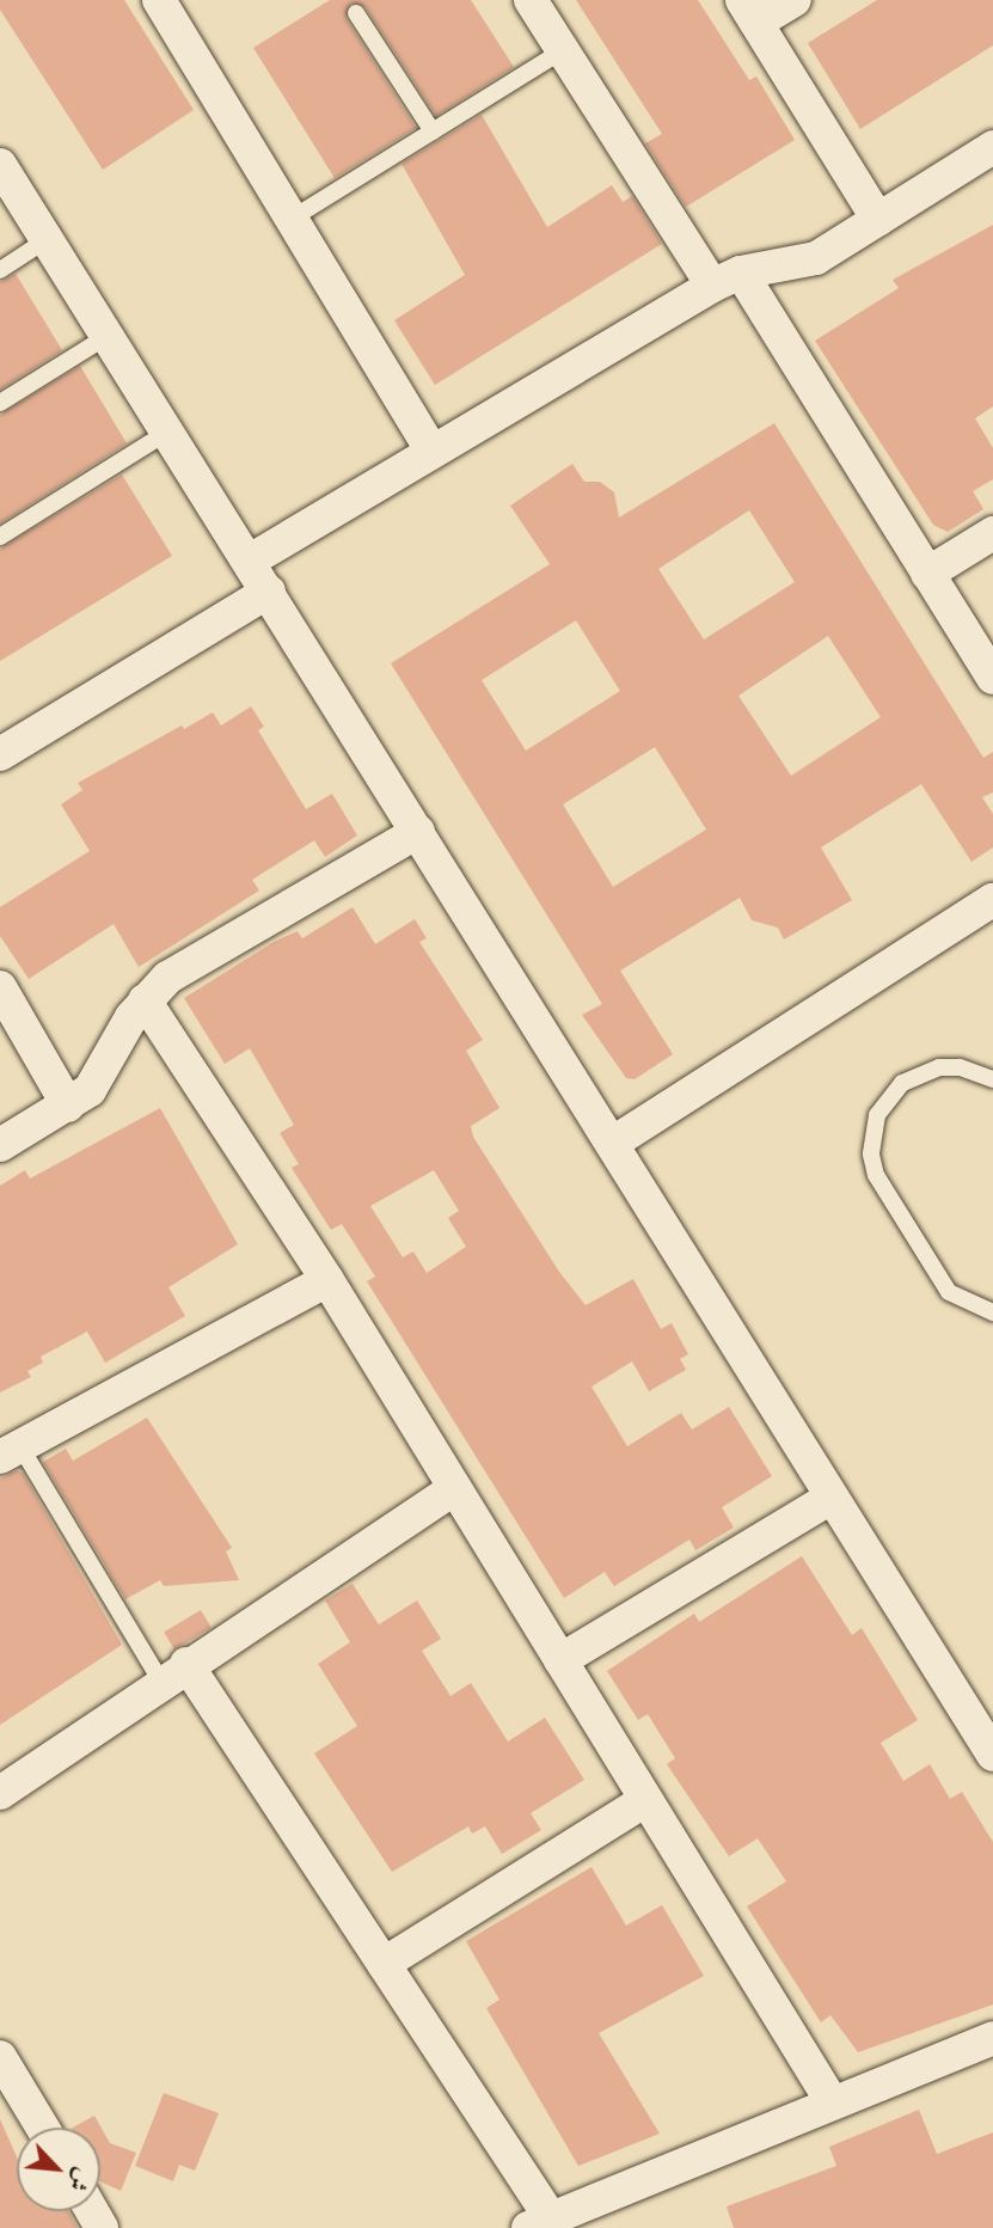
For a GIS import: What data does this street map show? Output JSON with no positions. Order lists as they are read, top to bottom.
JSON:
{
  "north": "bottom right"
}
